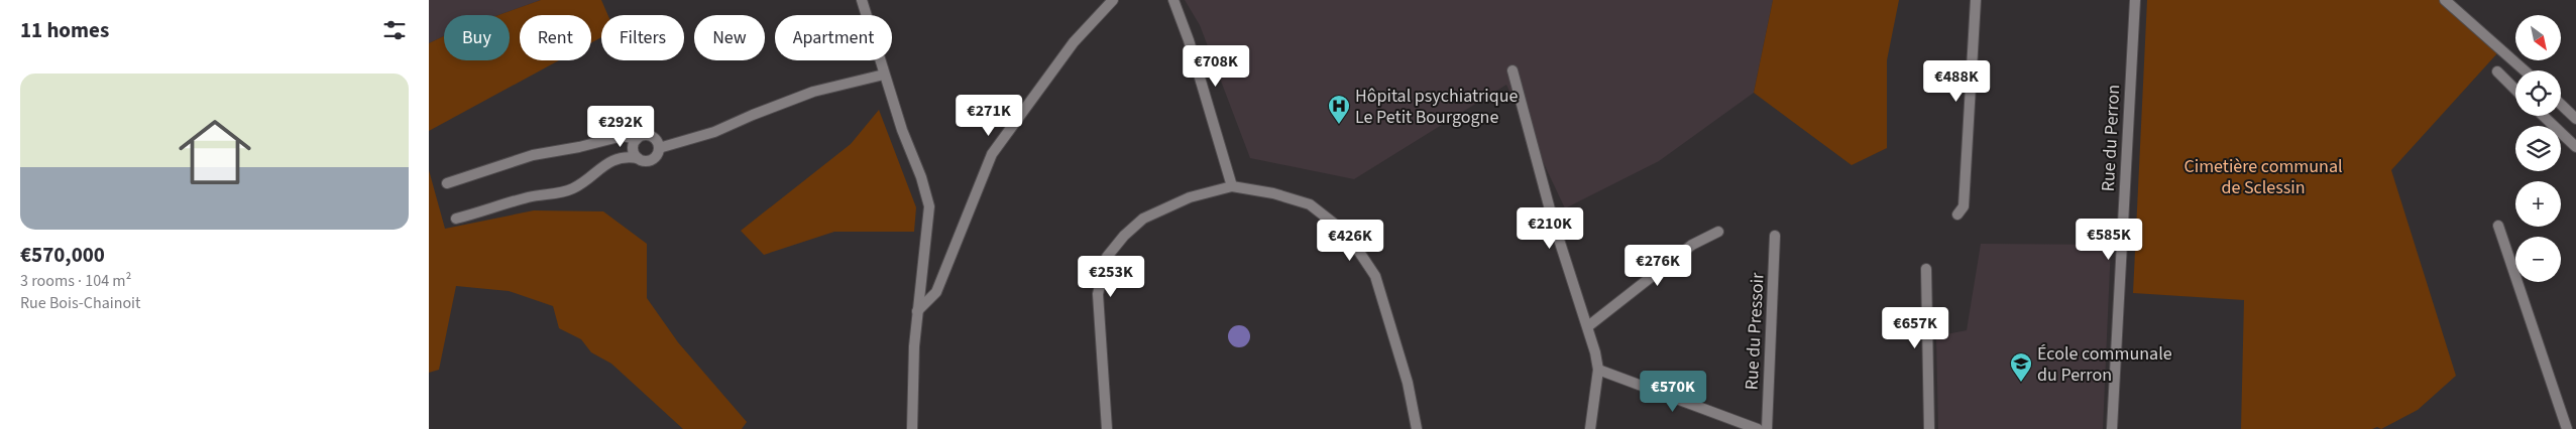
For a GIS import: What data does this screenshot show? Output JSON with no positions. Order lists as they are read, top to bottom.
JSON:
{
  "streets": {
    "street": ["Rue du Perron", "Rue du Pressoir"]
  },
  "parks": ["Cimetière communal de Sclessin"],
  "places": {
    "hospital": ["Hôpital psychiatrique Le Petit Bourgogne"],
    "school or university": ["École communale du Perron"]
  },
  "north": "bottom right",
  "page": {
    "heading": "11 homes",
    "map_buttons": ["+", "−"],
    "chip": [
      "Buy",
      "Rent",
      "Filters",
      "New",
      "Apartment"
    ],
    "price": [
      "€708K",
      "€488K",
      "€271K",
      "€292K",
      "€210K",
      "€585K",
      "€426K",
      "€276K",
      "€253K",
      "€657K",
      "€570K"
    ],
    "list": [
      {
        "name": "€570,000",
        "note": "3 rooms · 104 m² · Rue Bois-Chainoit"
      }
    ]
  }
}
